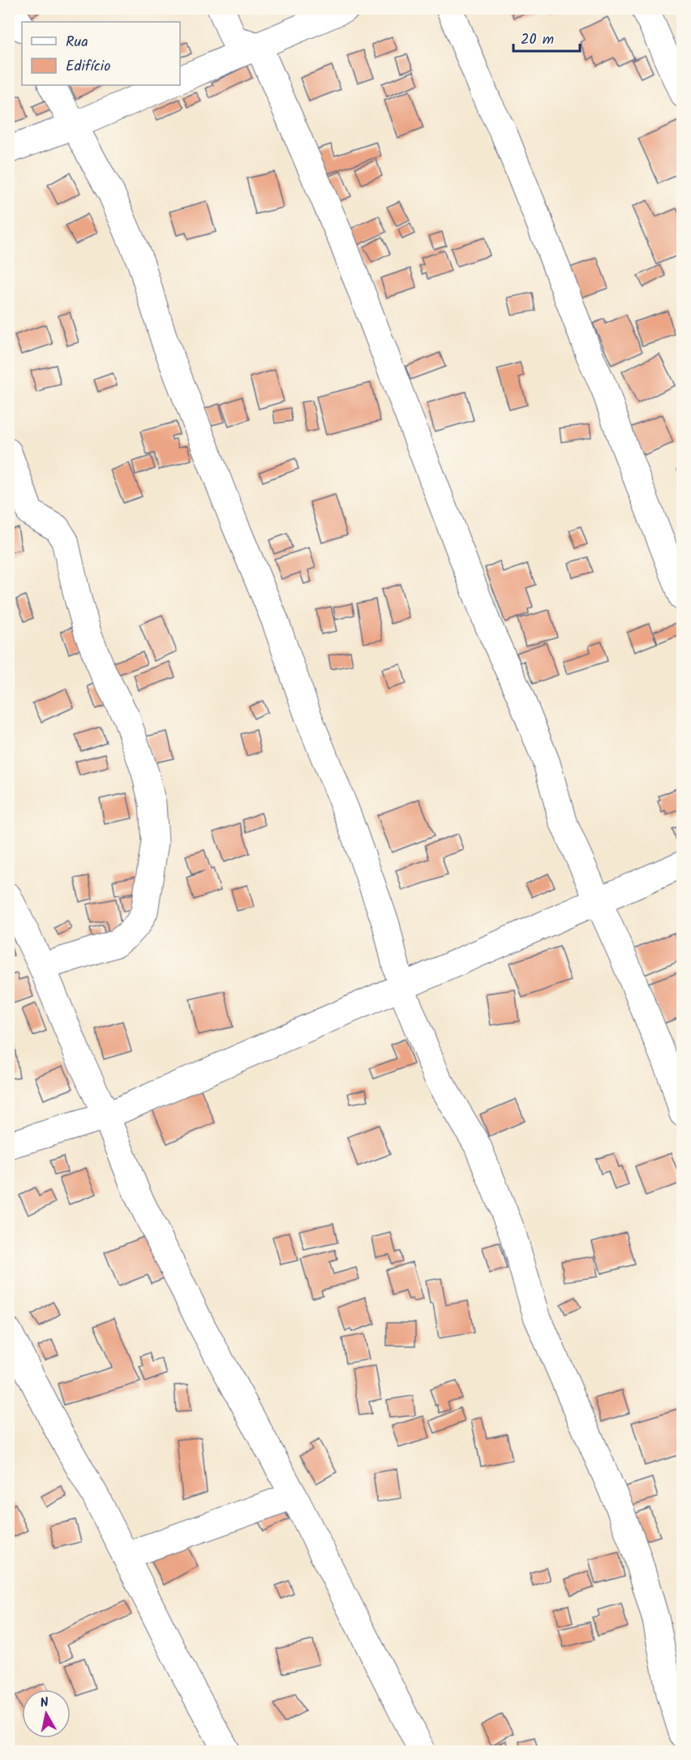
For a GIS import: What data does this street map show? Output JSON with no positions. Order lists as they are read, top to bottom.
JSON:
{
  "legend": ["Rua", "Edifício"],
  "scale_bar": "20 m",
  "north": "top"
}
